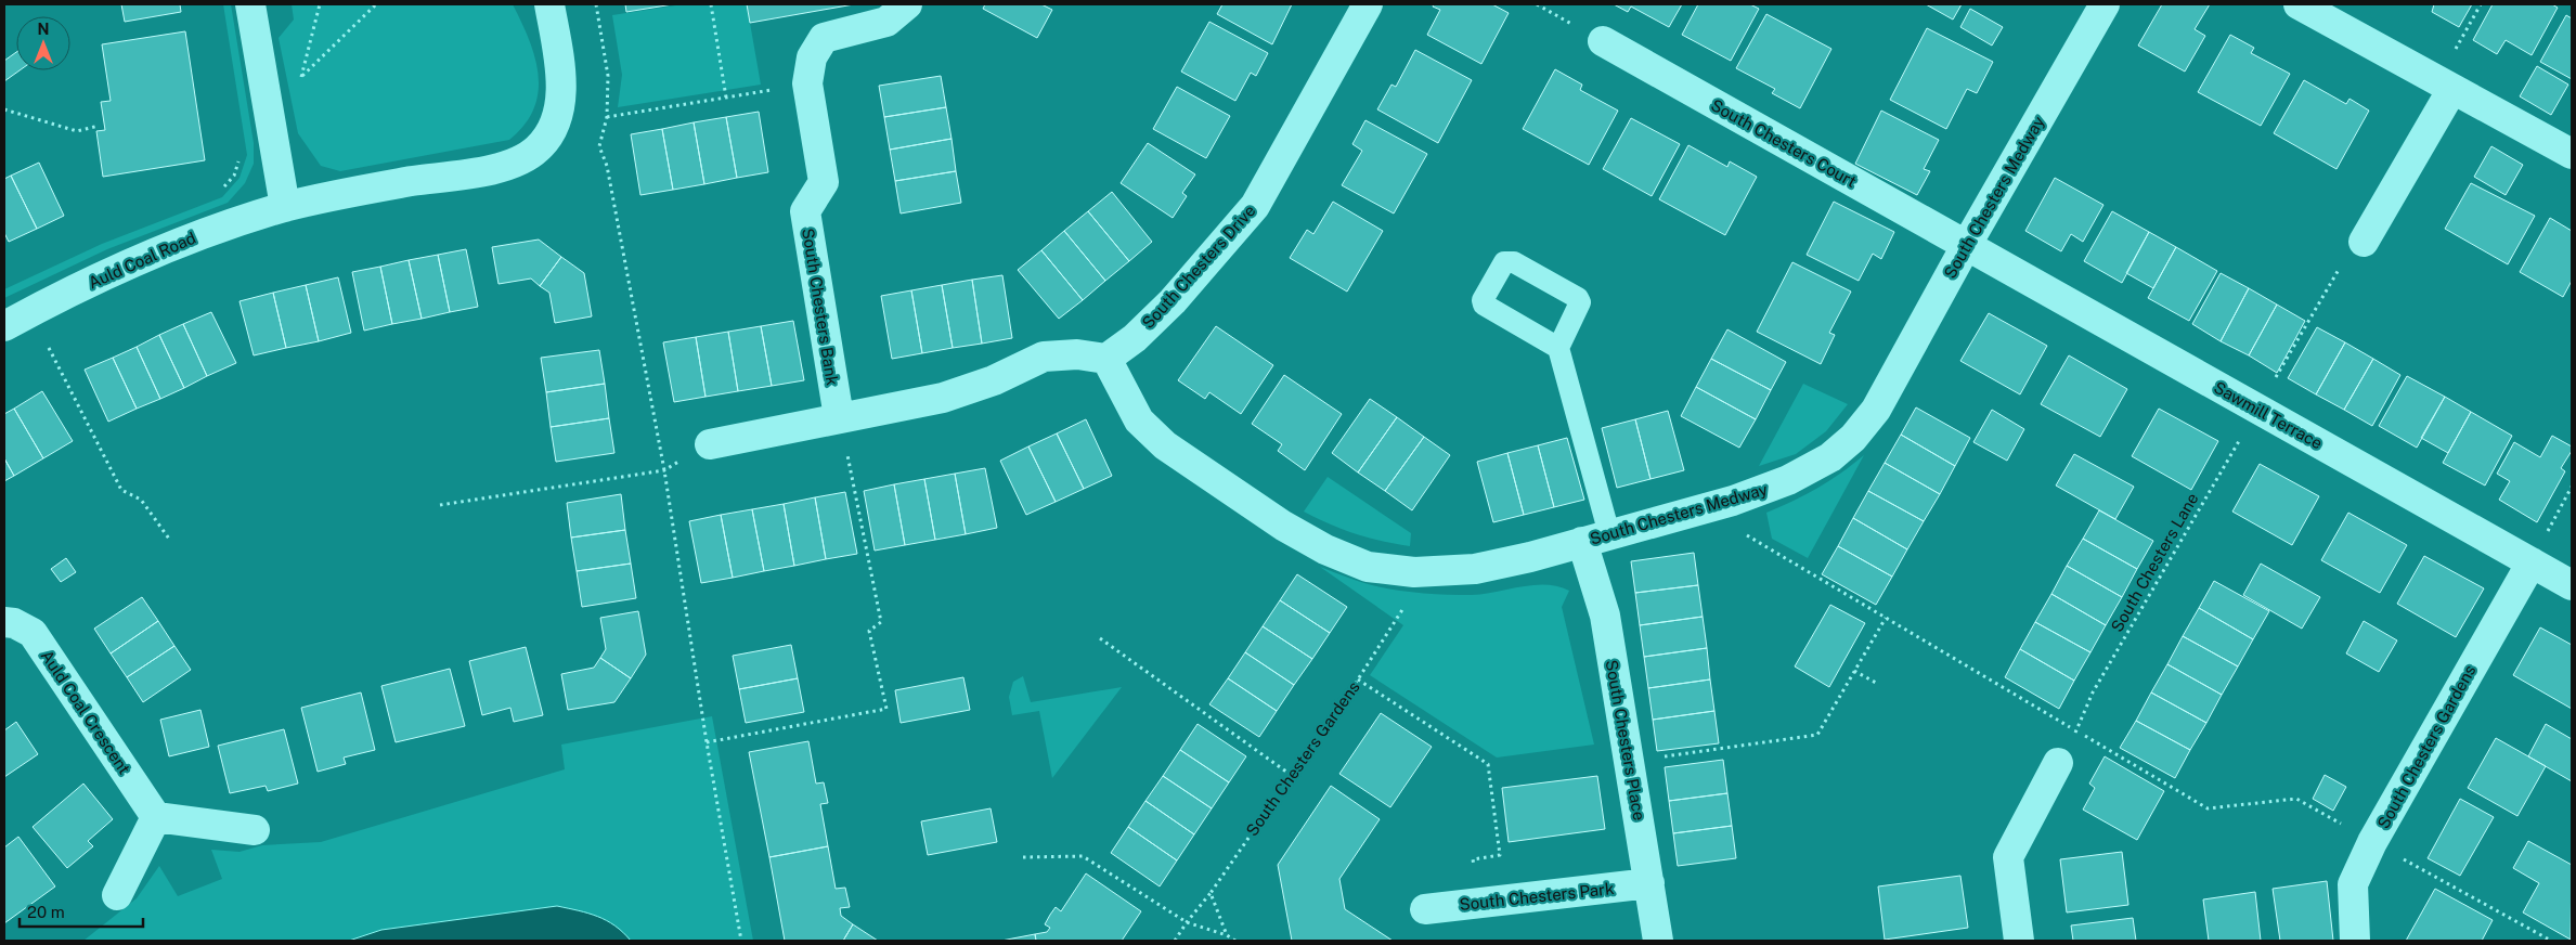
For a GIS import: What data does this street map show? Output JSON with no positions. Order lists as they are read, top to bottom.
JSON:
{
  "streets": {
    "street": [
      "South Chesters Court",
      "South Chesters Medway",
      "Auld Coal Road",
      "South Chesters Drive",
      "South Chesters Bank",
      "Sawmill Terrace",
      "Auld Coal Crescent",
      "South Chesters Place",
      "South Chesters Gardens",
      "South Chesters Park"
    ],
    "path": ["South Chesters Lane"]
  },
  "crossings": [
    ["South Chesters Court", "South Chesters Medway"],
    ["South Chesters Court", "Sawmill Terrace"],
    ["South Chesters Medway", "South Chesters Drive"],
    ["South Chesters Medway", "Sawmill Terrace"],
    ["South Chesters Medway", "South Chesters Place"],
    ["South Chesters Medway", "South Chesters Gardens"],
    ["Sawmill Terrace", "South Chesters Lane"],
    ["Sawmill Terrace", "South Chesters Gardens"],
    ["South Chesters Place", "South Chesters Park"]
  ],
  "scale_bar": "20 m",
  "north": "top"
}
